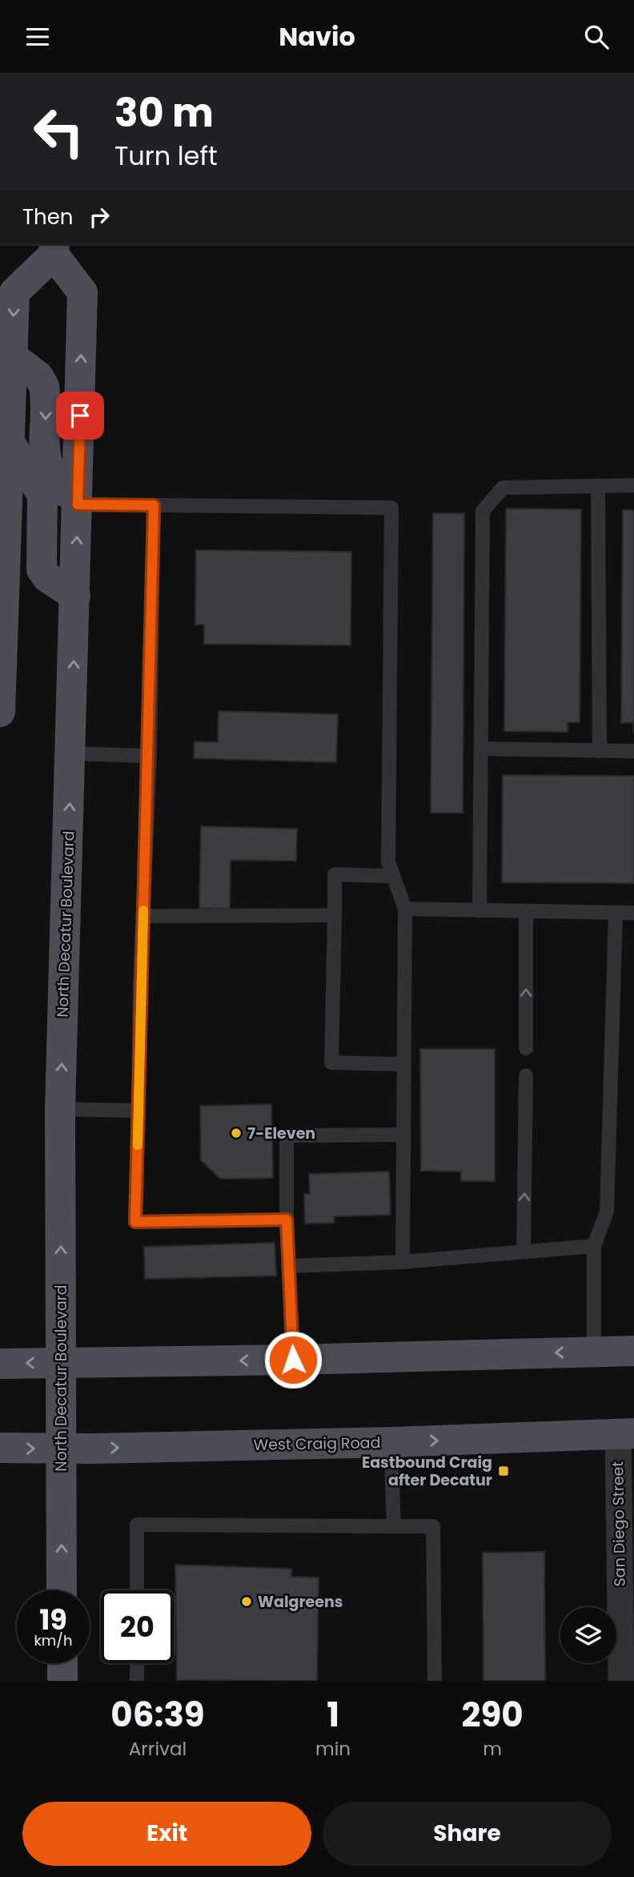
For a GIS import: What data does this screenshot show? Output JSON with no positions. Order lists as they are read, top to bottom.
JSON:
{
  "streets": {
    "main road": ["North Decatur Boulevard", "West Craig Road"],
    "street": ["San Diego Street"]
  },
  "crossings": [
    ["North Decatur Boulevard", "West Craig Road"],
    ["West Craig Road", "San Diego Street"]
  ],
  "one_way": ["North Decatur Boulevard"],
  "places": {
    "other": ["7-Eleven", "Walgreens"],
    "transit": ["Eastbound Craig after Decatur"]
  },
  "page": {
    "header": "Navio",
    "turn": ["30 m", "Turn left"],
    "then": "Then",
    "speed": "19 km/h",
    "limit": "20",
    "eta": [
      "06:39",
      "Arrival",
      "1",
      "min",
      "290",
      "m"
    ],
    "buttons": ["Exit", "Share"]
  }
}
